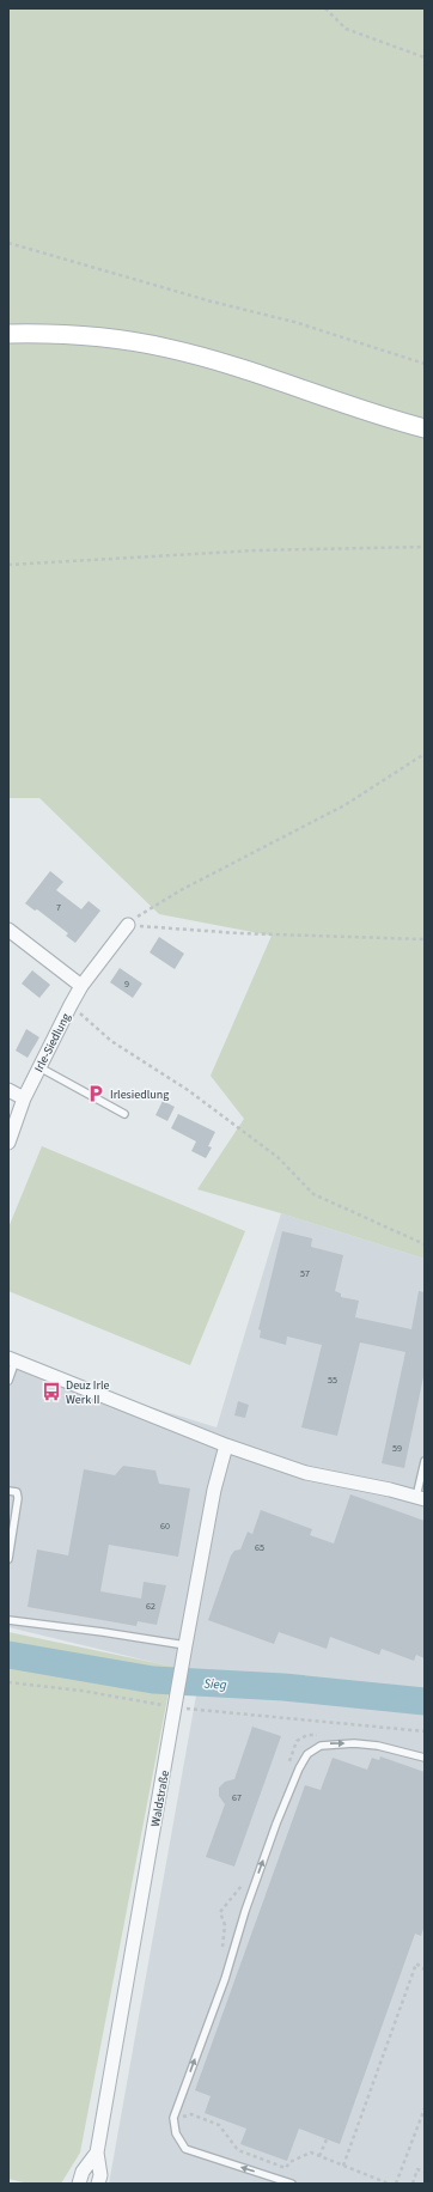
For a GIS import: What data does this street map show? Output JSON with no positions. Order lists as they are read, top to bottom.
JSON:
{
  "streets": {
    "street": ["Irle-Siedlung", "Waldstraße"]
  },
  "water": ["Sieg"],
  "places": {
    "parking": ["Irlesiedlung"],
    "bus stop": ["Deuz Irle Werk II"]
  },
  "house_numbers": [
    "7",
    "9",
    "57",
    "55",
    "59",
    "60",
    "65",
    "62",
    "67"
  ]
}
